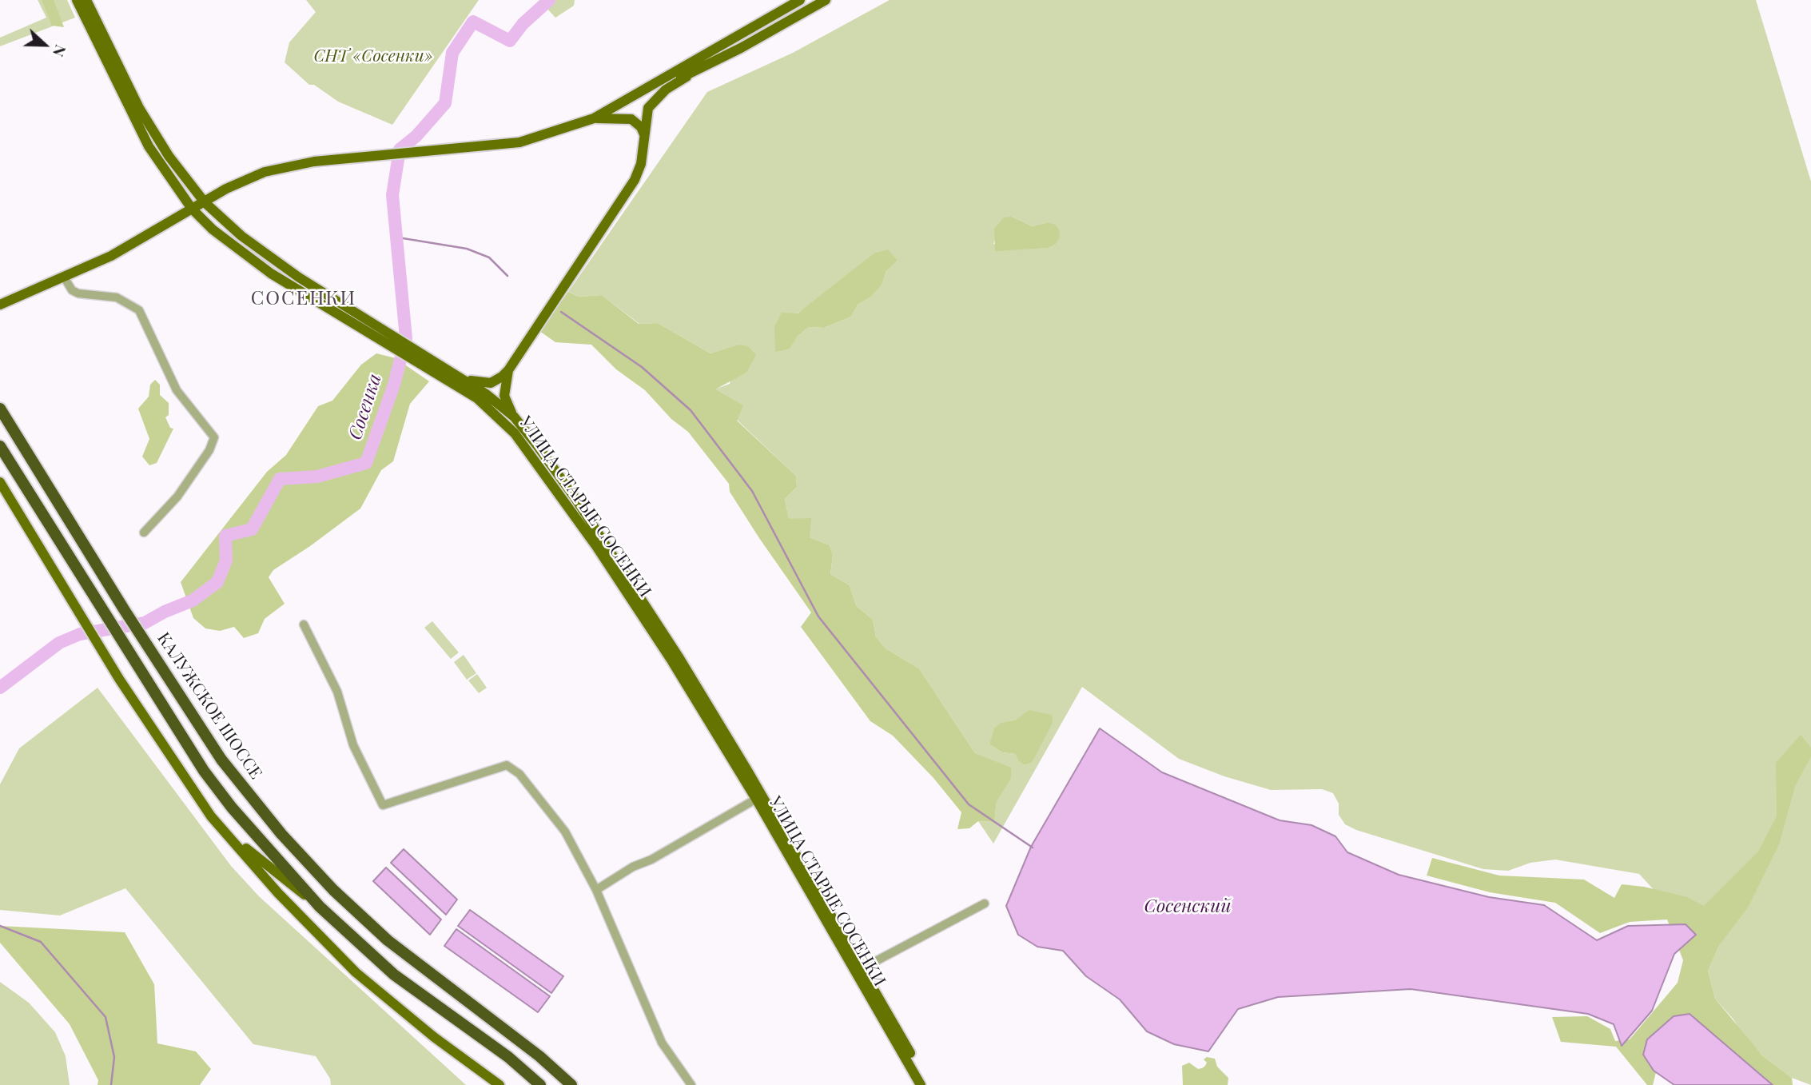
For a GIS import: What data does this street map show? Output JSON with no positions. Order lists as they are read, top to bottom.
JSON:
{
  "streets": {
    "highway": ["КАЛУЖСКОЕ ШОССЕ"],
    "main road": ["УЛИЦА СТАРЫЕ СОСЕНКИ"]
  },
  "districts": ["СОСЕНКИ"],
  "water": ["Сосенка", "Сосенский"],
  "parks": ["СНТ «Сосенки»"],
  "north": "right"
}
